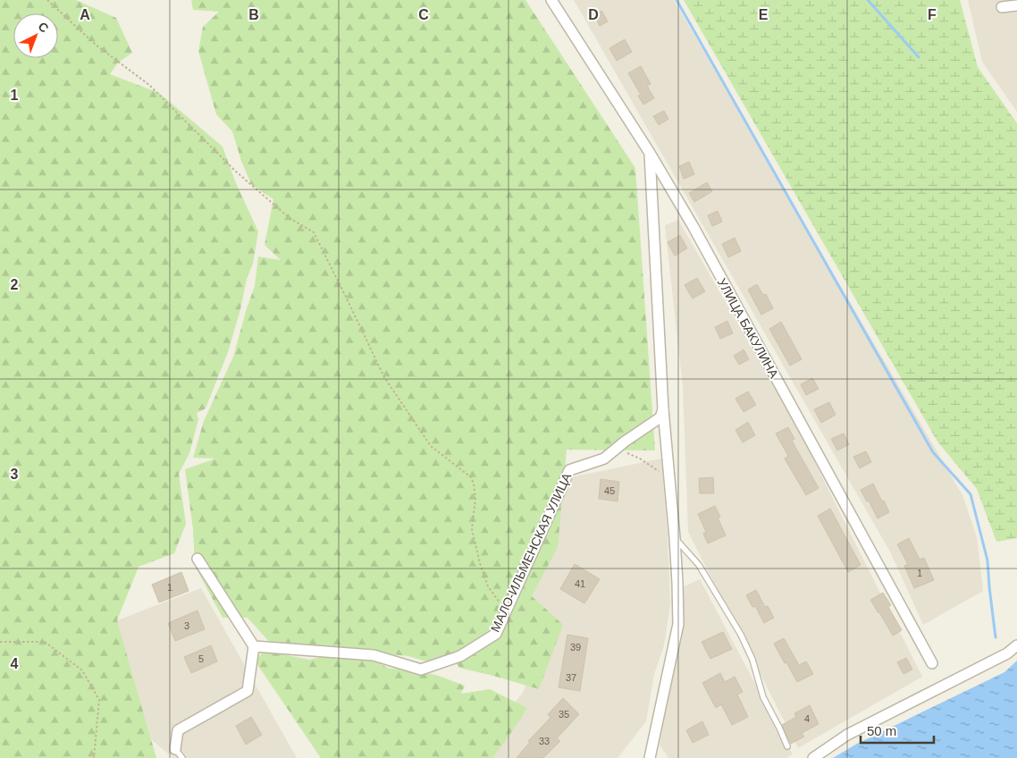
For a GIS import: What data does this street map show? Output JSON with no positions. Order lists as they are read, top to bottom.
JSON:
{
  "streets": {
    "street": ["УЛИЦА БАКУЛИНА", "МАЛО-ИЛЬМЕНСКАЯ УЛИЦА"]
  },
  "house_numbers": [
    "45",
    "1",
    "41",
    "1",
    "3",
    "39",
    "5",
    "37",
    "35",
    "4",
    "33"
  ],
  "scale_bar": "50 m",
  "north": "top right",
  "grid": {
    "columns": [
      "A",
      "B",
      "C",
      "D",
      "E",
      "F"
    ],
    "rows": [
      "1",
      "2",
      "3",
      "4"
    ]
  }
}
